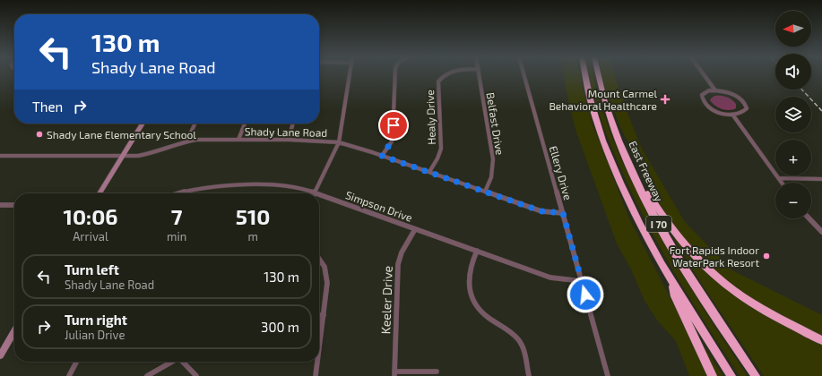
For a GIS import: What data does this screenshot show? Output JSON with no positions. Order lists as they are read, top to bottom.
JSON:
{
  "streets": {
    "highway": ["East Freeway", "I 70"],
    "street": [
      "Healy Drive",
      "Belfast Drive",
      "Shady Lane Road",
      "Ellery Drive",
      "Simpson Drive",
      "Keeler Drive"
    ]
  },
  "crossings": [
    ["Healy Drive", "Shady Lane Road"],
    ["Belfast Drive", "Shady Lane Road"],
    ["Shady Lane Road", "Ellery Drive"],
    ["Ellery Drive", "Simpson Drive"],
    ["Simpson Drive", "Keeler Drive"]
  ],
  "places": {
    "health": ["Mount Carmel Behavioral Healthcare"],
    "other": ["Shady Lane Elementary School", "Fort Rapids Indoor WaterPark Resort"]
  },
  "north": "left",
  "page": {
    "map_buttons": ["+", "−"],
    "turn": ["130 m", "Shady Lane Road"],
    "then": "Then",
    "eta": [
      "10:06",
      "Arrival",
      "7",
      "min",
      "510",
      "m"
    ],
    "list": [
      {
        "name": "Turn left",
        "note": "Shady Lane Road",
        "value": "130 m"
      },
      {
        "name": "Turn right",
        "note": "Julian Drive",
        "value": "300 m"
      }
    ]
  }
}
